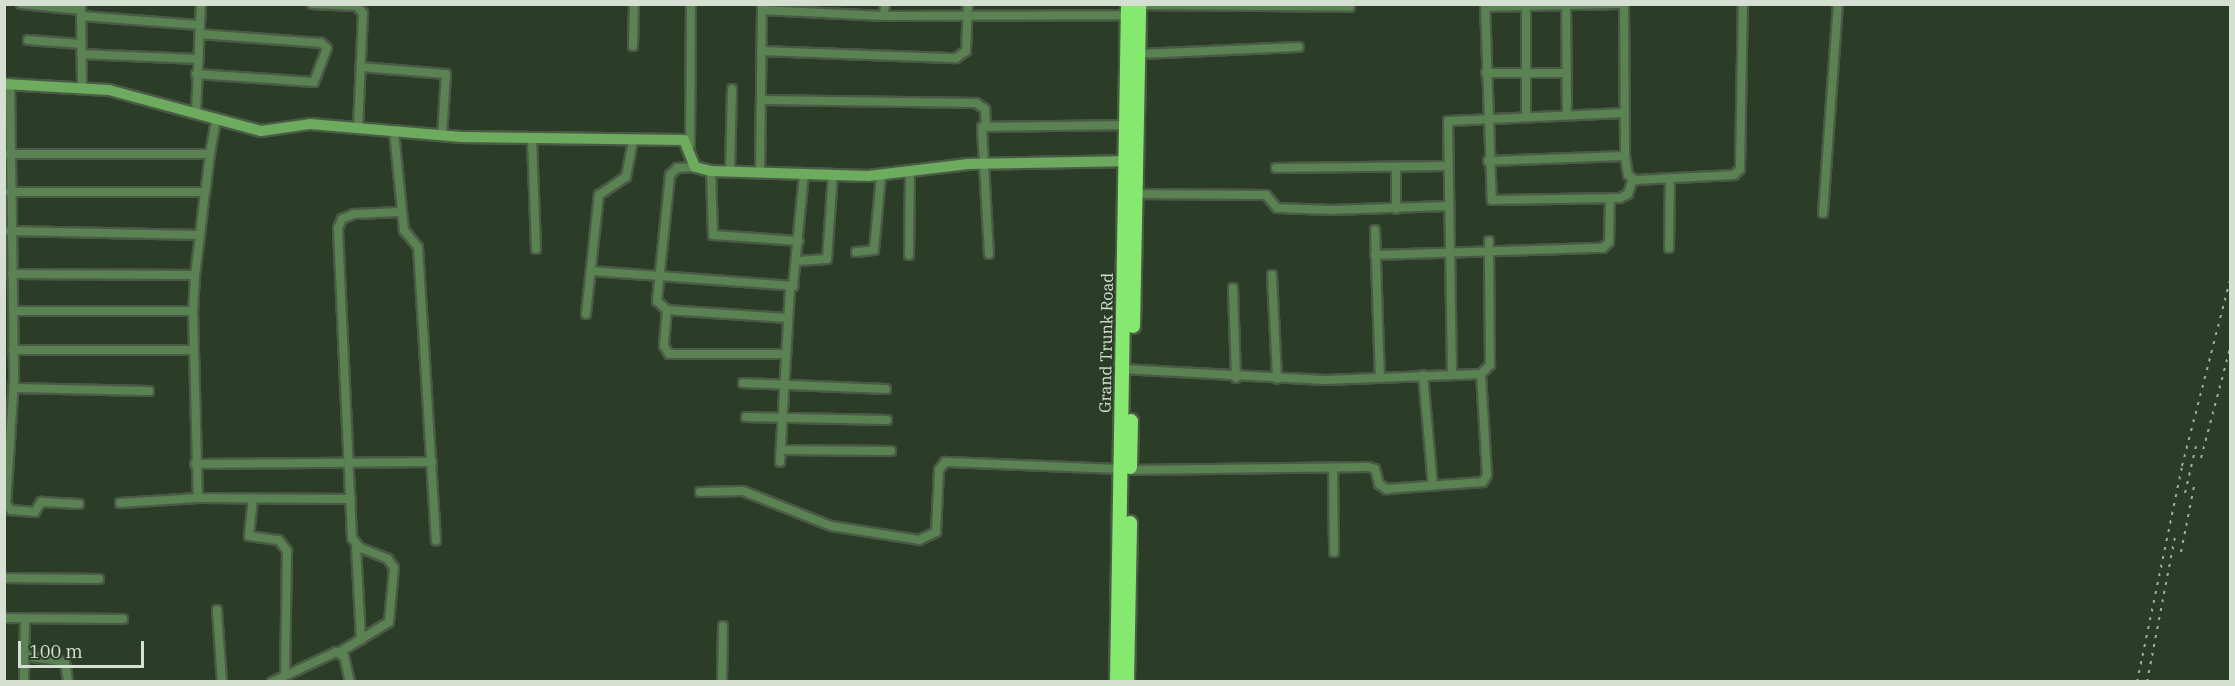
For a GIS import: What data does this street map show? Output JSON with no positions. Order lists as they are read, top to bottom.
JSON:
{
  "streets": {
    "highway": ["Grand Trunk Road"]
  },
  "scale_bar": "100 m"
}
